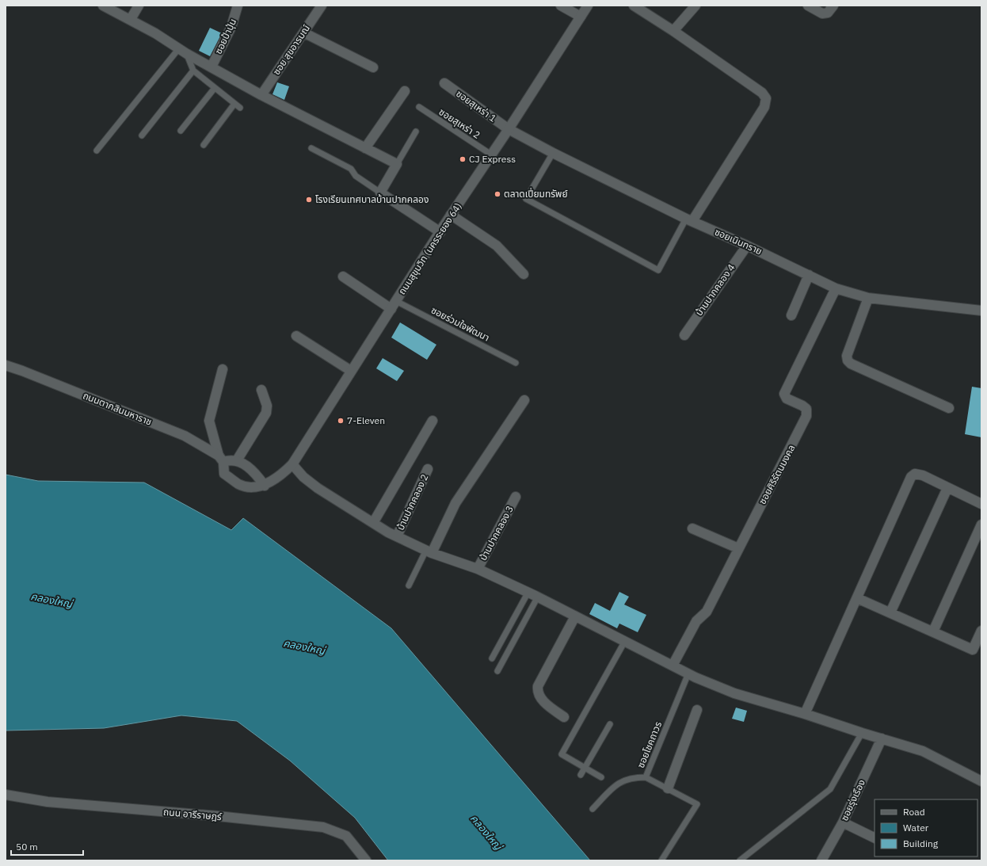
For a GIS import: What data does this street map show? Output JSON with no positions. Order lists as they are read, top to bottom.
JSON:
{
  "streets": {
    "street": [
      "ซอยป้าปุ่น",
      "ซอย สุขอารมณ์",
      "ซอยสุเหร่า 1",
      "ซอยเนินทราย",
      "ถนนสุขุมวิท (นครระยอง 64)",
      "บ้านปากคลอง 4",
      "ถนนตากสินมหาราช",
      "ซอยศิริรัตนมงคล",
      "บ้านปากคลอง 2",
      "บ้านปากคลอง 3",
      "ซอยรุ่งเรือง",
      "ถนน อารีราษฎร์"
    ],
    "lane": ["ซอยสุเหร่า 2", "ซอยร่วมใจพัฒนา", "ซอยโชคถาวร"]
  },
  "crossings": [
    ["ซอยสุเหร่า 1", "ซอยเนินทราย"],
    ["ซอยสุเหร่า 1", "ถนนสุขุมวิท (นครระยอง 64)"],
    ["ซอยสุเหร่า 2", "ถนนสุขุมวิท (นครระยอง 64)"],
    ["ซอยเนินทราย", "ถนนสุขุมวิท (นครระยอง 64)"],
    ["ซอยเนินทราย", "บ้านปากคลอง 4"],
    ["ซอยเนินทราย", "ซอยศิริรัตนมงคล"],
    ["ถนนสุขุมวิท (นครระยอง 64)", "ซอยร่วมใจพัฒนา"]
  ],
  "water": ["คลองใหญ่"],
  "places": [
    "CJ Express",
    "ตลาดเปี่ยมทรัพย์",
    "โรงเรียนเทศบาลบ้านปากคลอง",
    "7-Eleven"
  ],
  "legend": ["Road", "Water", "Building"],
  "scale_bar": "50 m"
}
